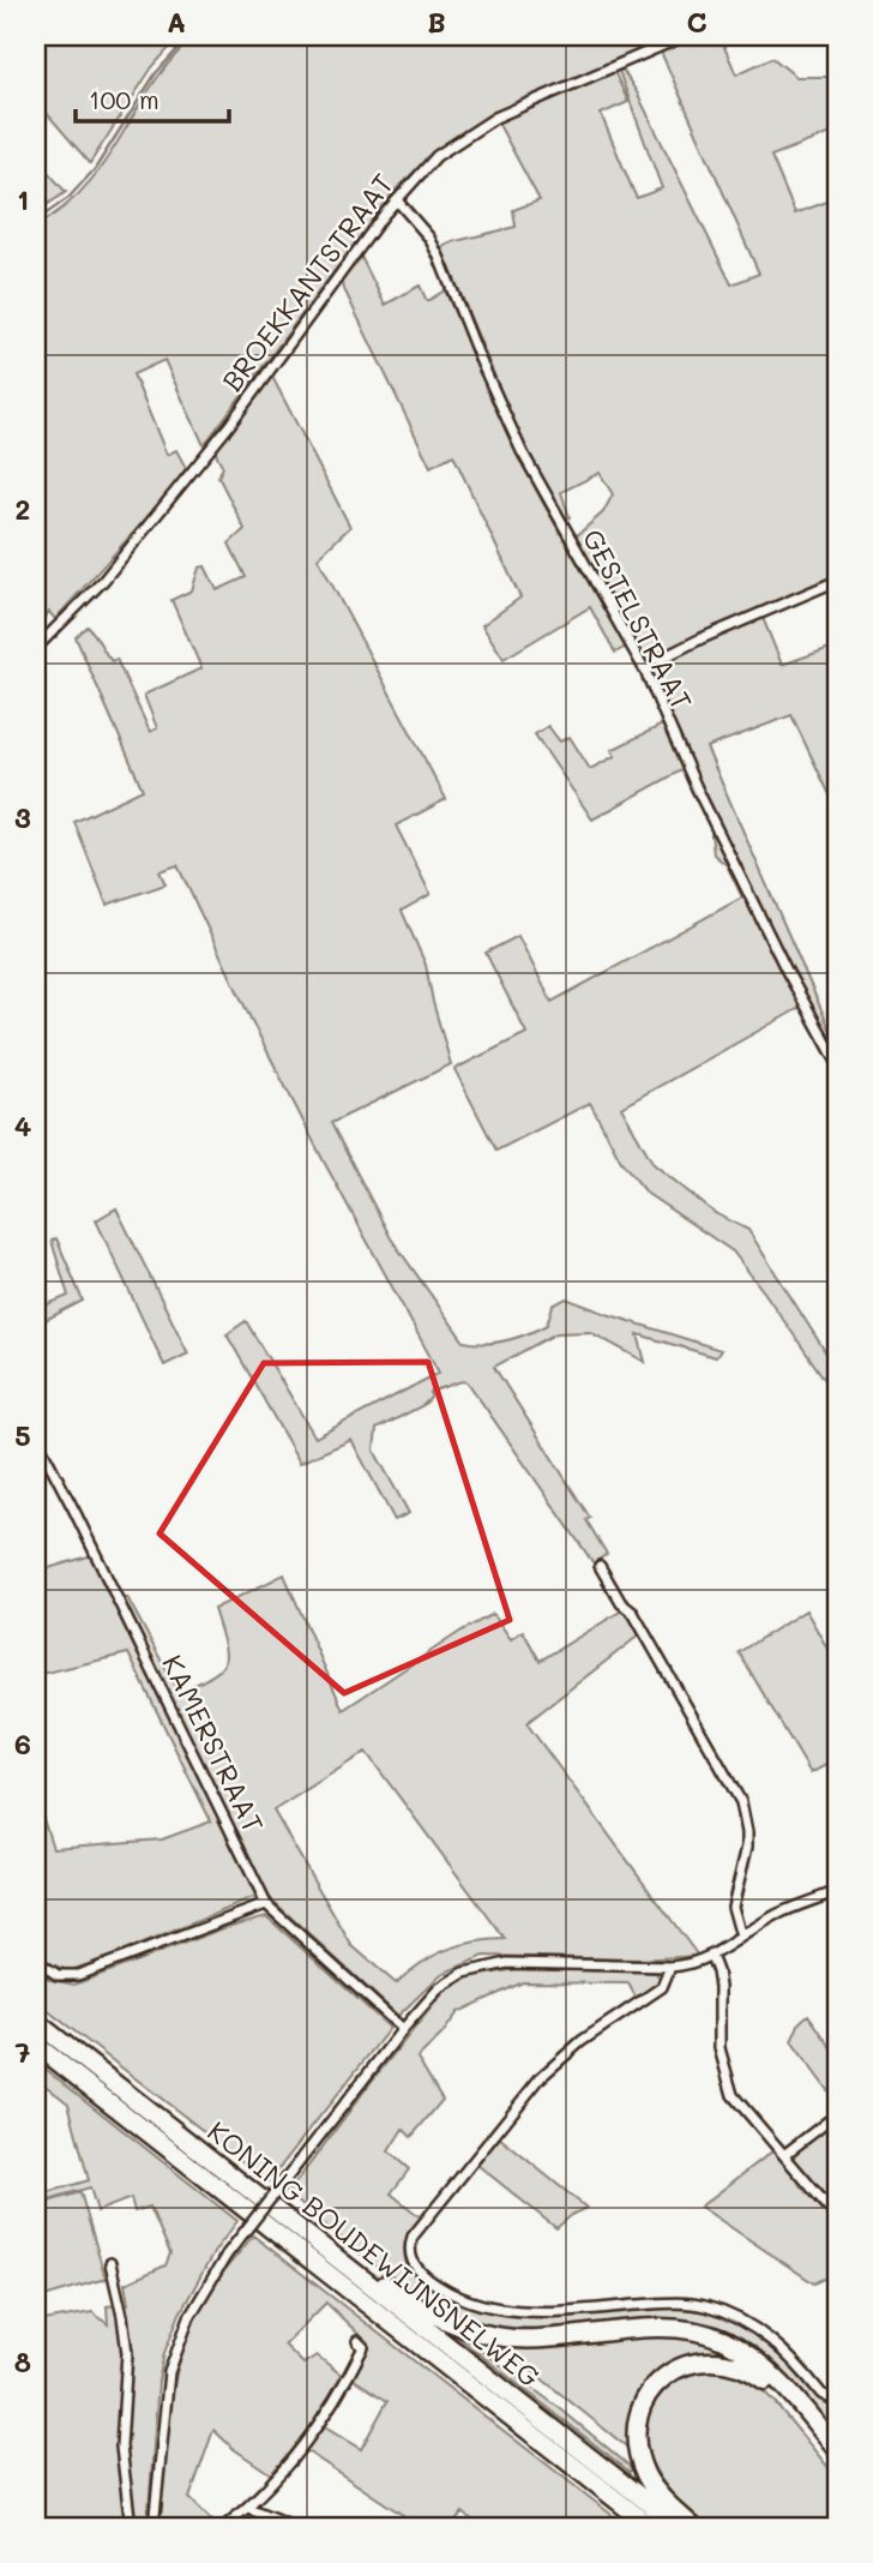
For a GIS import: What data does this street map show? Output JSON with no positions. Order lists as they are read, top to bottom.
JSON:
{
  "streets": {
    "highway": ["KONING BOUDEWIJNSNELWEG"],
    "street": ["BROEKKANTSTRAAT", "GESTELSTRAAT", "KAMERSTRAAT"]
  },
  "crossings": [
    ["BROEKKANTSTRAAT", "GESTELSTRAAT"]
  ],
  "scale_bar": "100 m",
  "grid": {
    "columns": ["A", "B", "C"],
    "rows": [
      "1",
      "2",
      "3",
      "4",
      "5",
      "6",
      "7",
      "8"
    ]
  }
}
